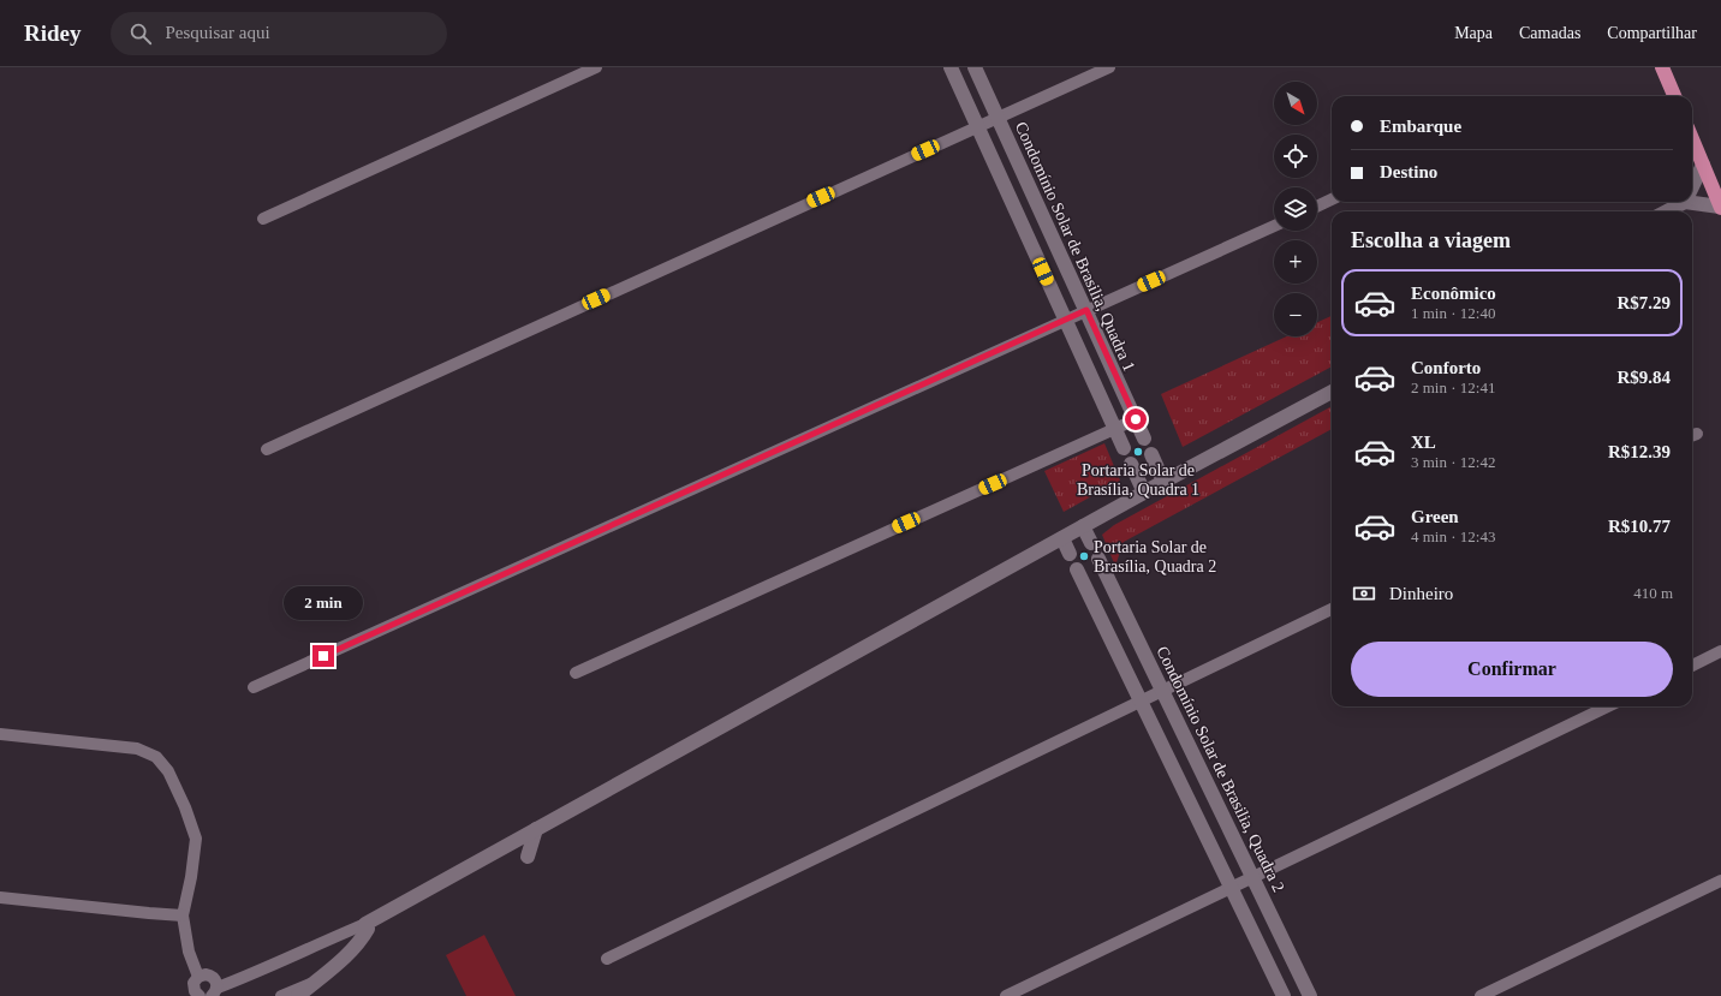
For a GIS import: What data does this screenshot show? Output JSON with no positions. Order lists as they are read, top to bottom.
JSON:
{
  "streets": {
    "street": ["Condomínio Solar de Brasilia, Quadra 1", "Condomínio Solar de Brasilia, Quadra 2"]
  },
  "places": ["Portaria Solar de Brasília, Quadra 1", "Portaria Solar de Brasília, Quadra 2"],
  "north": "bottom right",
  "page": {
    "header": "Ridey",
    "search": "Pesquisar aqui",
    "nav": ["Mapa", "Camadas", "Compartilhar"],
    "map_buttons": ["+", "−"],
    "banner": ["Embarque", "Destino"],
    "heading": "Escolha a viagem",
    "list": [
      {
        "name": "Econômico",
        "note": "1 min · 12:40",
        "value": "R$7.29"
      },
      {
        "name": "Conforto",
        "note": "2 min · 12:41",
        "value": "R$9.84"
      },
      {
        "name": "XL",
        "note": "3 min · 12:42",
        "value": "R$12.39"
      },
      {
        "name": "Green",
        "note": "4 min · 12:43",
        "value": "R$10.77"
      }
    ],
    "pay": ["Dinheiro", "410 m"],
    "bubble": "2 min",
    "buttons": "Confirmar"
  }
}
